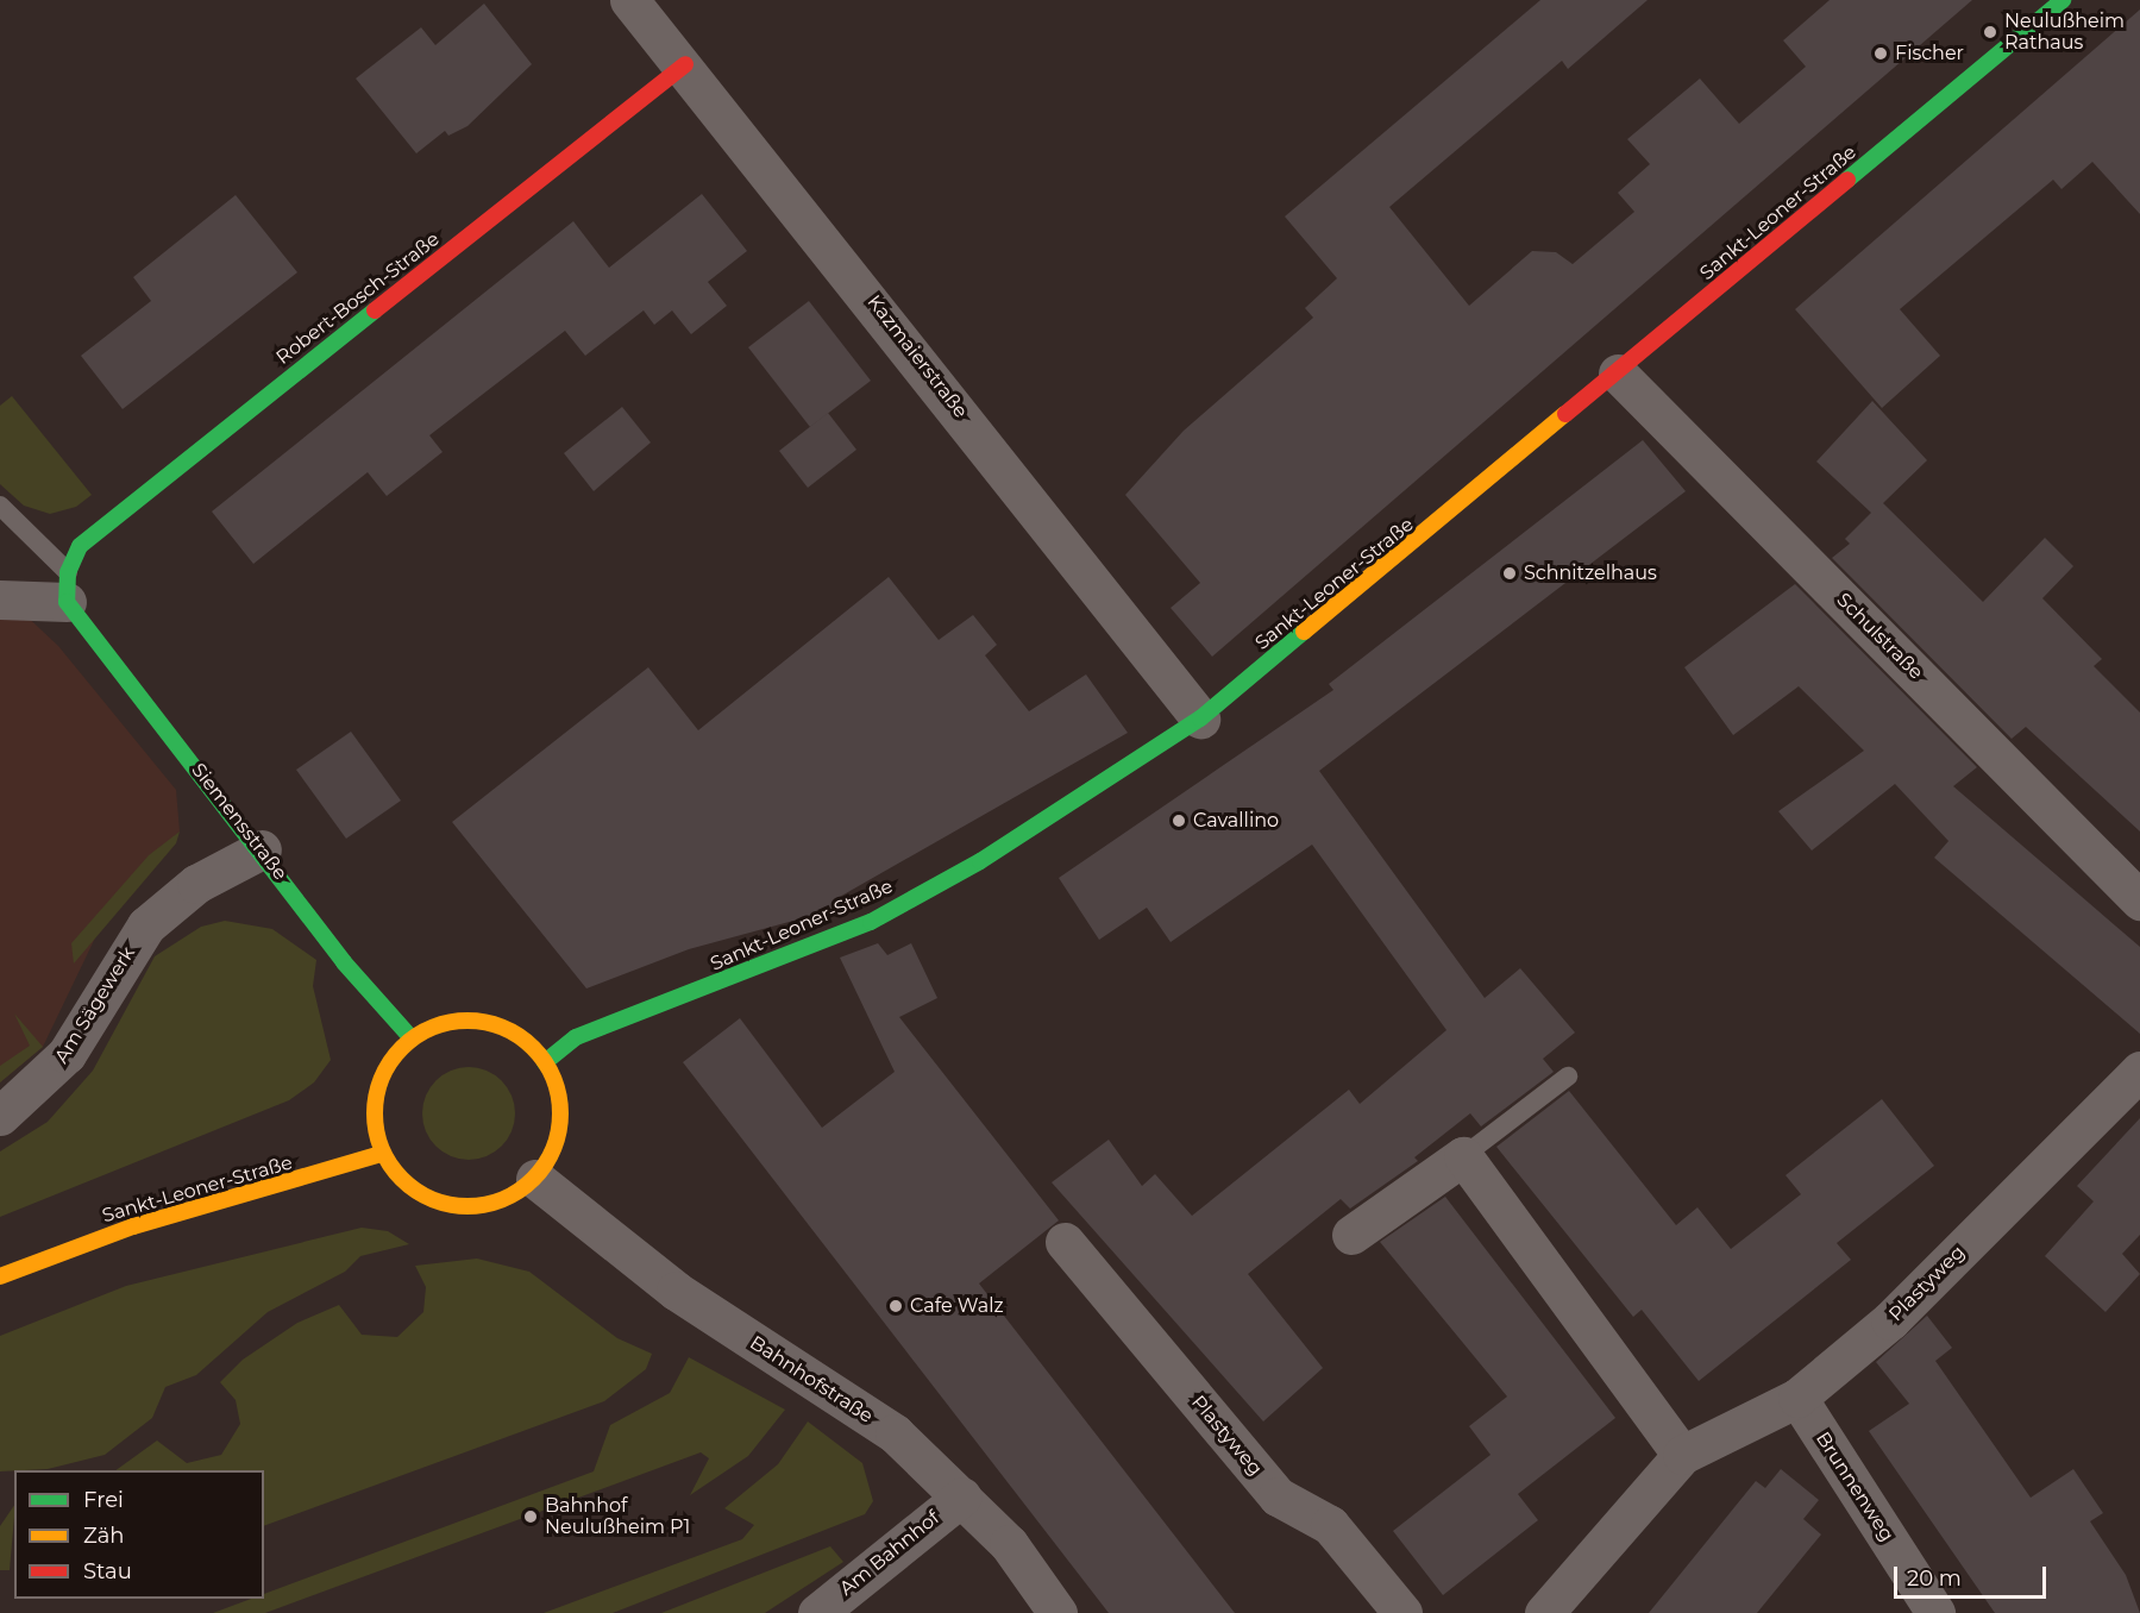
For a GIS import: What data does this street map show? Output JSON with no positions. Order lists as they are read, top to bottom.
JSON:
{
  "streets": {
    "street": [
      "Sankt-Leoner-Straße",
      "Robert-Bosch-Straße",
      "Kazmaierstraße",
      "Schulstraße",
      "Siemensstraße",
      "Am Sägewerk",
      "Plastyweg",
      "Bahnhofstraße",
      "Brunnenweg",
      "Am Bahnhof"
    ]
  },
  "crossings": [
    ["Sankt-Leoner-Straße", "Kazmaierstraße"],
    ["Sankt-Leoner-Straße", "Schulstraße"],
    ["Sankt-Leoner-Straße", "Siemensstraße"],
    ["Sankt-Leoner-Straße", "Bahnhofstraße"],
    ["Robert-Bosch-Straße", "Kazmaierstraße"],
    ["Robert-Bosch-Straße", "Siemensstraße"],
    ["Siemensstraße", "Am Sägewerk"],
    ["Siemensstraße", "Bahnhofstraße"],
    ["Plastyweg", "Brunnenweg"],
    ["Bahnhofstraße", "Am Bahnhof"]
  ],
  "places": [
    "Neulußheim Rathaus",
    "Fischer",
    "Schnitzelhaus",
    "Cavallino",
    "Cafe Walz",
    "Bahnhof Neulußheim P1"
  ],
  "legend": ["Frei", "Zäh", "Stau"],
  "scale_bar": "20 m"
}
